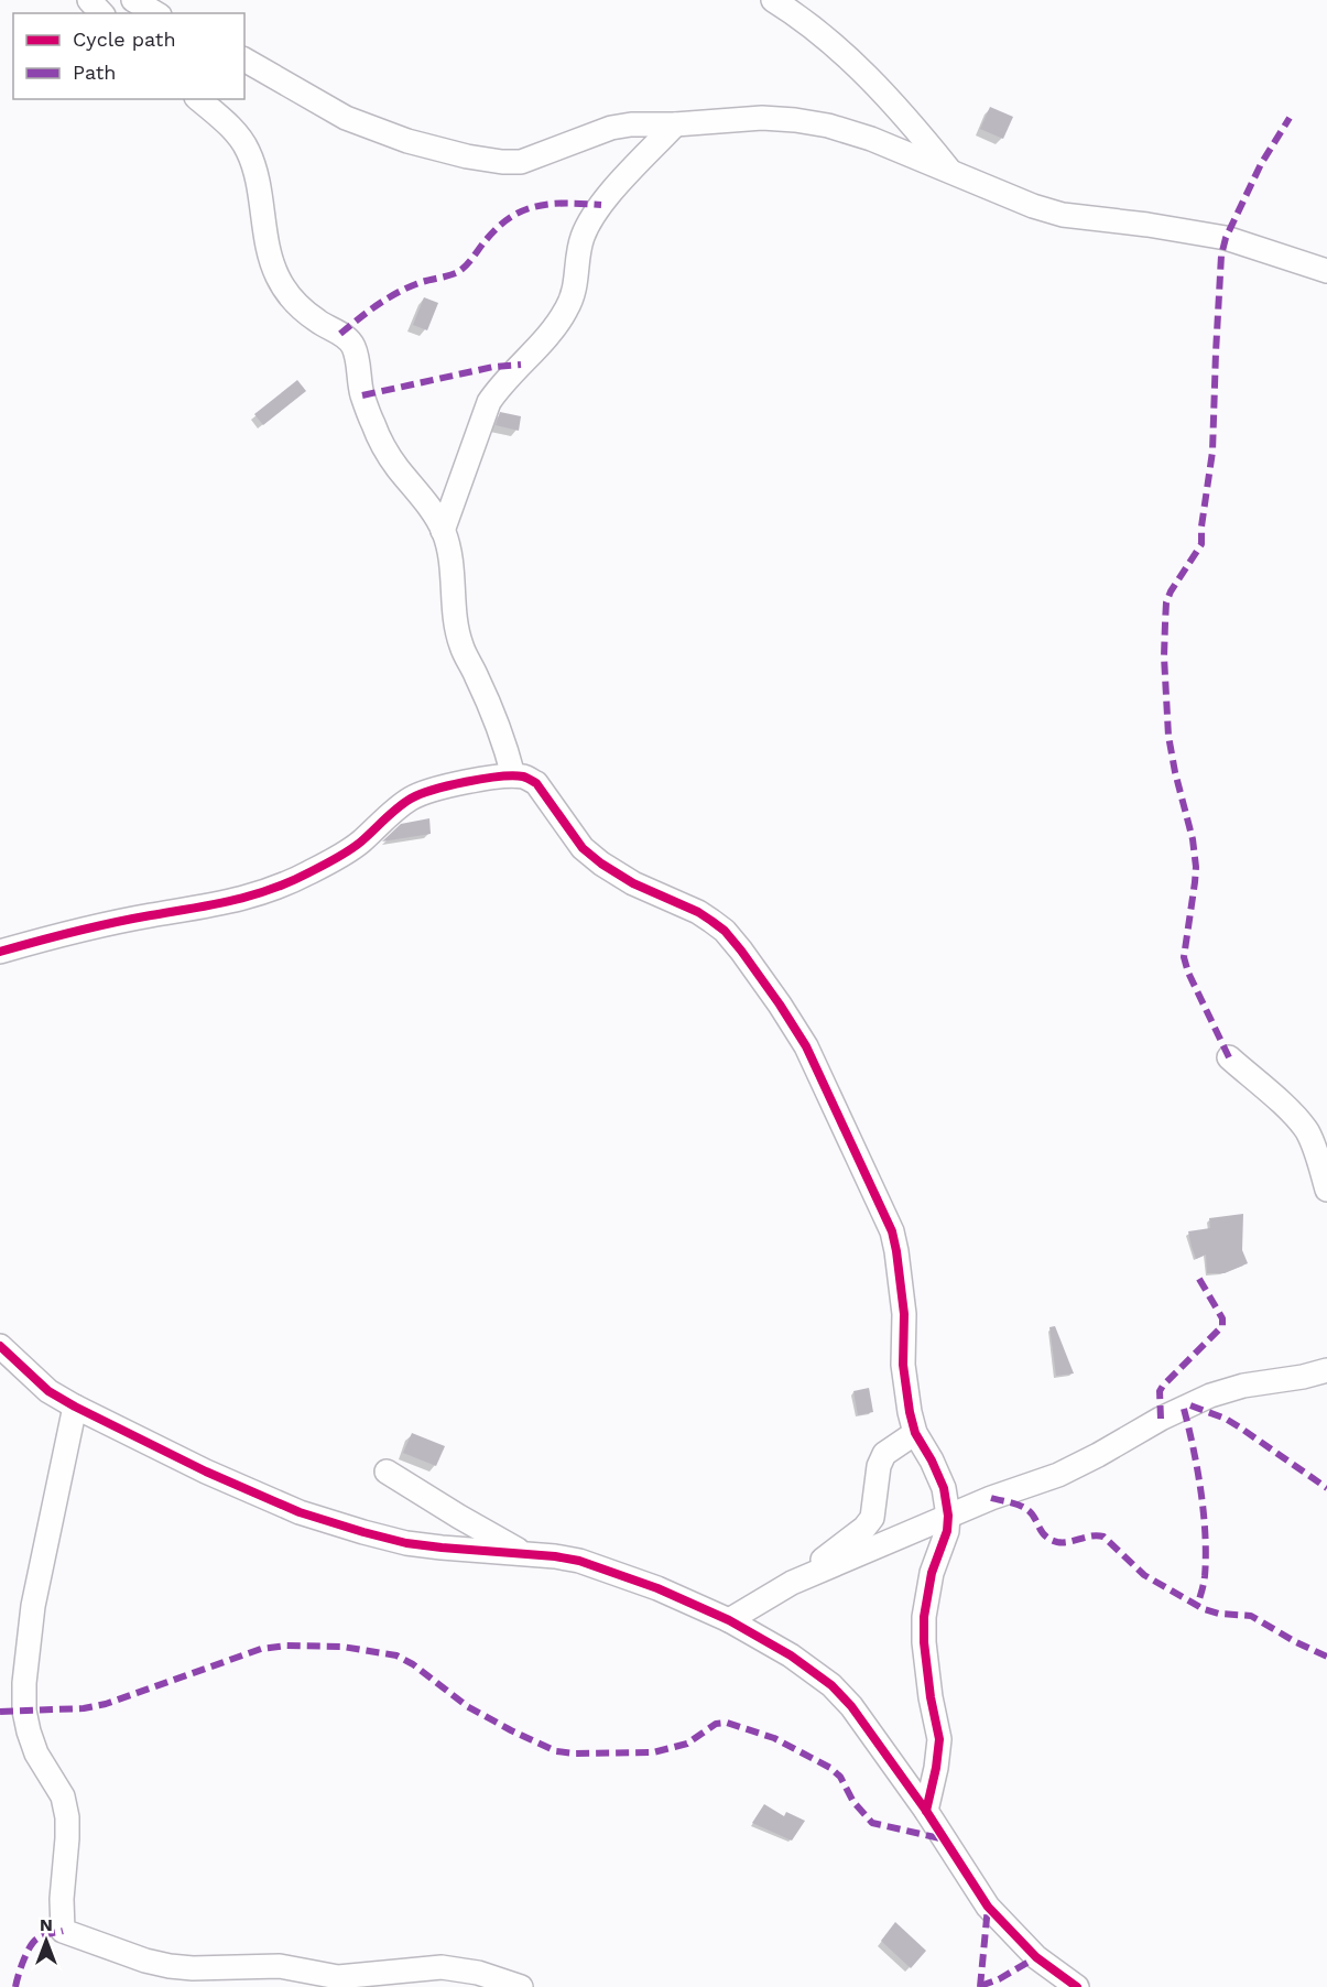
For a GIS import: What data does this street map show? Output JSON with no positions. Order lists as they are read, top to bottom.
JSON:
{
  "legend": ["Cycle path", "Path"],
  "north": "top"
}
